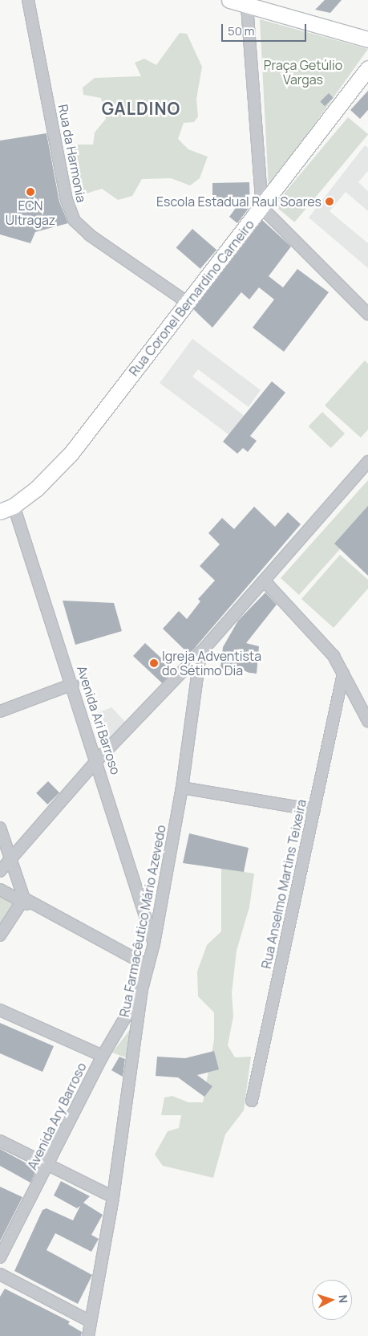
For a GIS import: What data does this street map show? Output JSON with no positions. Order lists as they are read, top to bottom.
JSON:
{
  "streets": {
    "main road": ["Rua Coronel Bernardino Carneiro"],
    "street": [
      "Rua da Harmonia",
      "Avenida Ari Barroso",
      "Rua Anselmo Martins Teixeira",
      "Rua Farmacêutico Mário Azevedo",
      "Avenida Ary Barroso"
    ]
  },
  "crossings": [
    ["Rua da Harmonia", "Rua Coronel Bernardino Carneiro"],
    ["Rua Coronel Bernardino Carneiro", "Avenida Ari Barroso"],
    ["Avenida Ari Barroso", "Rua Farmacêutico Mário Azevedo"],
    ["Rua Farmacêutico Mário Azevedo", "Avenida Ary Barroso"]
  ],
  "districts": ["GALDINO"],
  "parks": ["Praça Getúlio Vargas"],
  "places": ["ECN Ultragaz", "Escola Estadual Raul Soares", "Igreja Adventista do Sétimo Dia"],
  "scale_bar": "50 m",
  "north": "right"
}
